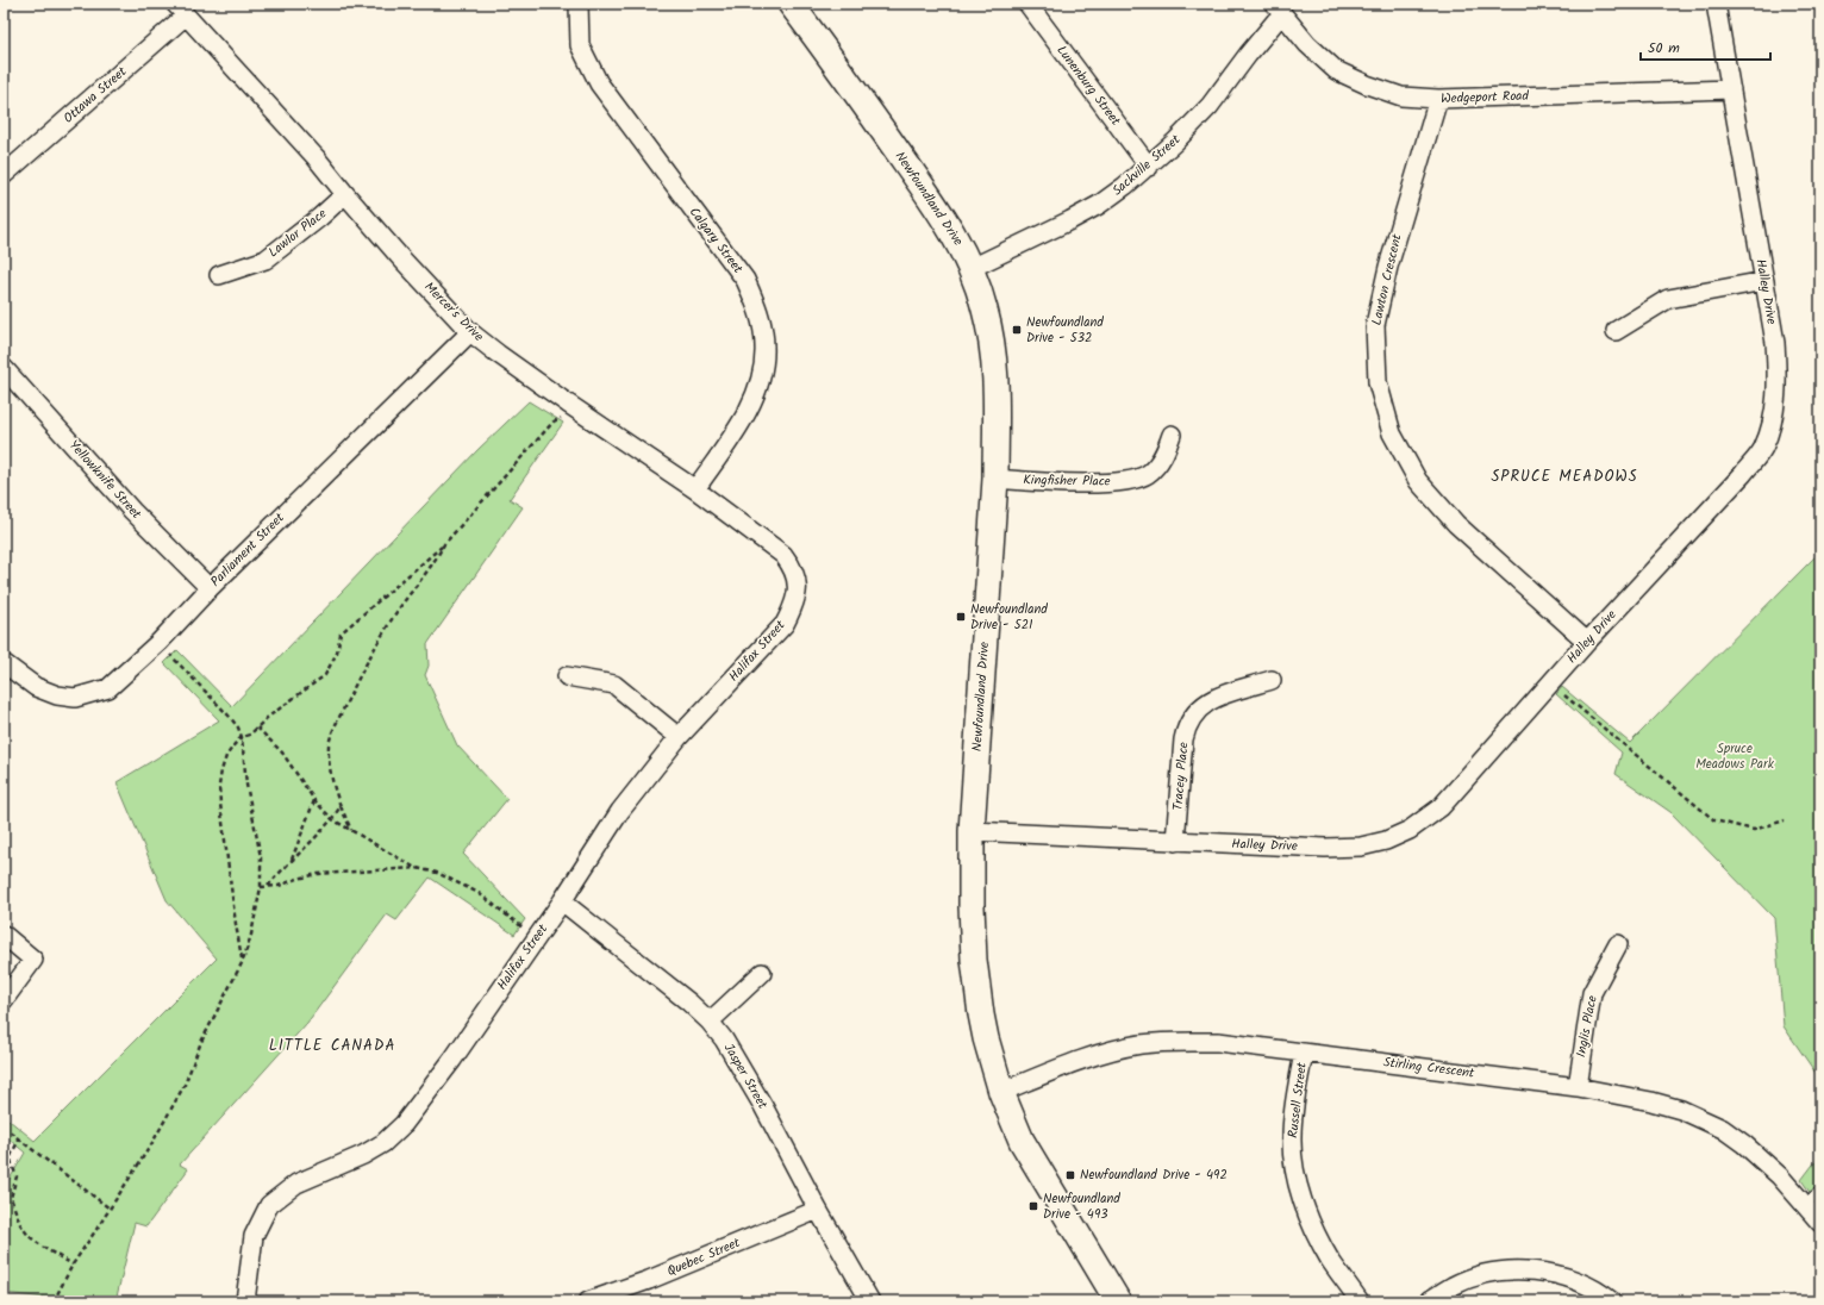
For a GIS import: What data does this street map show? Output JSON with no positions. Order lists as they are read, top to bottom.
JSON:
{
  "streets": {
    "street": [
      "Lunenburg Street",
      "Ottawa Street",
      "Wedgeport Road",
      "Sackville Street",
      "Newfoundland Drive",
      "Lawlor Place",
      "Calgary Street",
      "Lawton Crescent",
      "Halley Drive",
      "Mercer's Drive",
      "Yellowknife Street",
      "Kingfisher Place",
      "Parliament Street",
      "Halifax Street",
      "Tracey Place",
      "Inglis Place",
      "Stirling Crescent",
      "Jasper Street",
      "Russell Street",
      "Quebec Street"
    ]
  },
  "crossings": [
    ["Lunenburg Street", "Sackville Street"],
    ["Ottawa Street", "Mercer's Drive"],
    ["Wedgeport Road", "Sackville Street"],
    ["Wedgeport Road", "Lawton Crescent"],
    ["Wedgeport Road", "Halley Drive"],
    ["Sackville Street", "Newfoundland Drive"],
    ["Newfoundland Drive", "Halley Drive"],
    ["Newfoundland Drive", "Kingfisher Place"],
    ["Newfoundland Drive", "Stirling Crescent"],
    ["Lawlor Place", "Mercer's Drive"],
    ["Calgary Street", "Mercer's Drive"],
    ["Lawton Crescent", "Halley Drive"],
    ["Halley Drive", "Tracey Place"],
    ["Mercer's Drive", "Parliament Street"],
    ["Mercer's Drive", "Halifax Street"],
    ["Yellowknife Street", "Parliament Street"],
    ["Halifax Street", "Jasper Street"],
    ["Inglis Place", "Stirling Crescent"],
    ["Stirling Crescent", "Russell Street"],
    ["Jasper Street", "Quebec Street"]
  ],
  "districts": ["SPRUCE MEADOWS", "LITTLE CANADA"],
  "parks": ["Spruce Meadows Park"],
  "places": {
    "transit": [
      "Newfoundland Drive - 532",
      "Newfoundland Drive - 521",
      "Newfoundland Drive - 492",
      "Newfoundland Drive - 493"
    ]
  },
  "scale_bar": "50 m"
}
